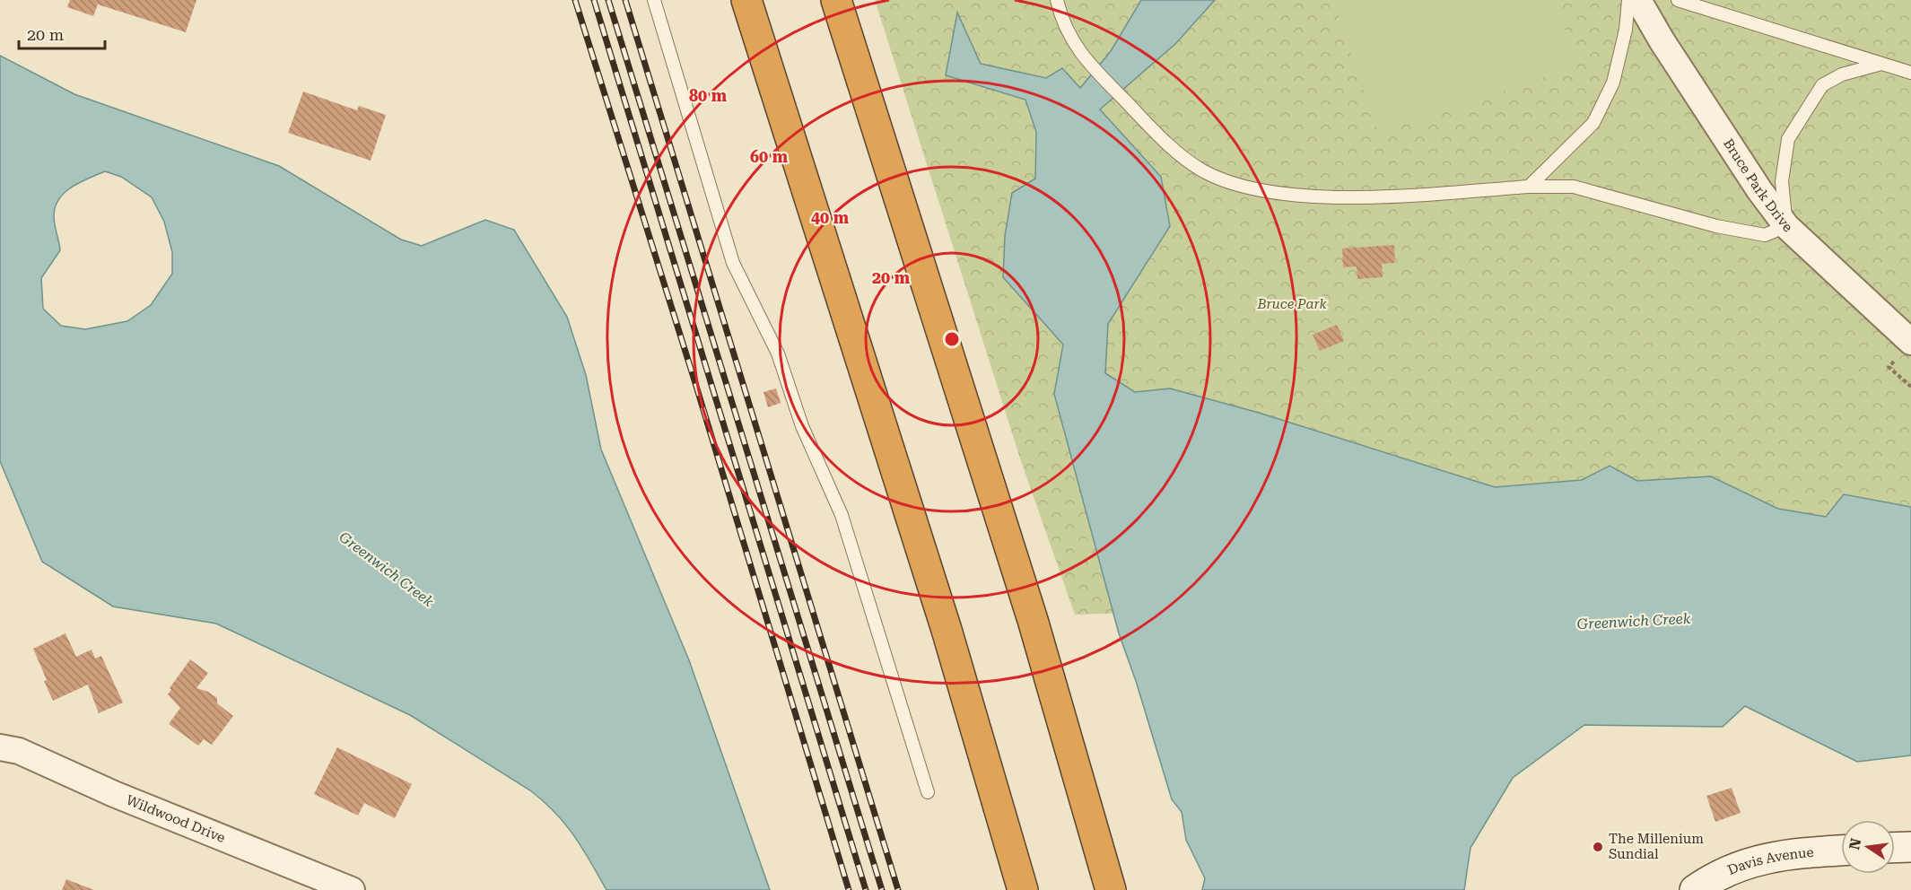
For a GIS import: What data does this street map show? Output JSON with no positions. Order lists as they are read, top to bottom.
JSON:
{
  "streets": {
    "main road": ["Davis Avenue"],
    "street": ["Bruce Park Drive", "Wildwood Drive"]
  },
  "water": ["Greenwich Creek"],
  "parks": ["Bruce Park"],
  "places": ["The Millenium Sundial"],
  "scale_bar": "20 m",
  "north": "left",
  "rings": [
    "80 m",
    "60 m",
    "40 m",
    "20 m"
  ]
}
